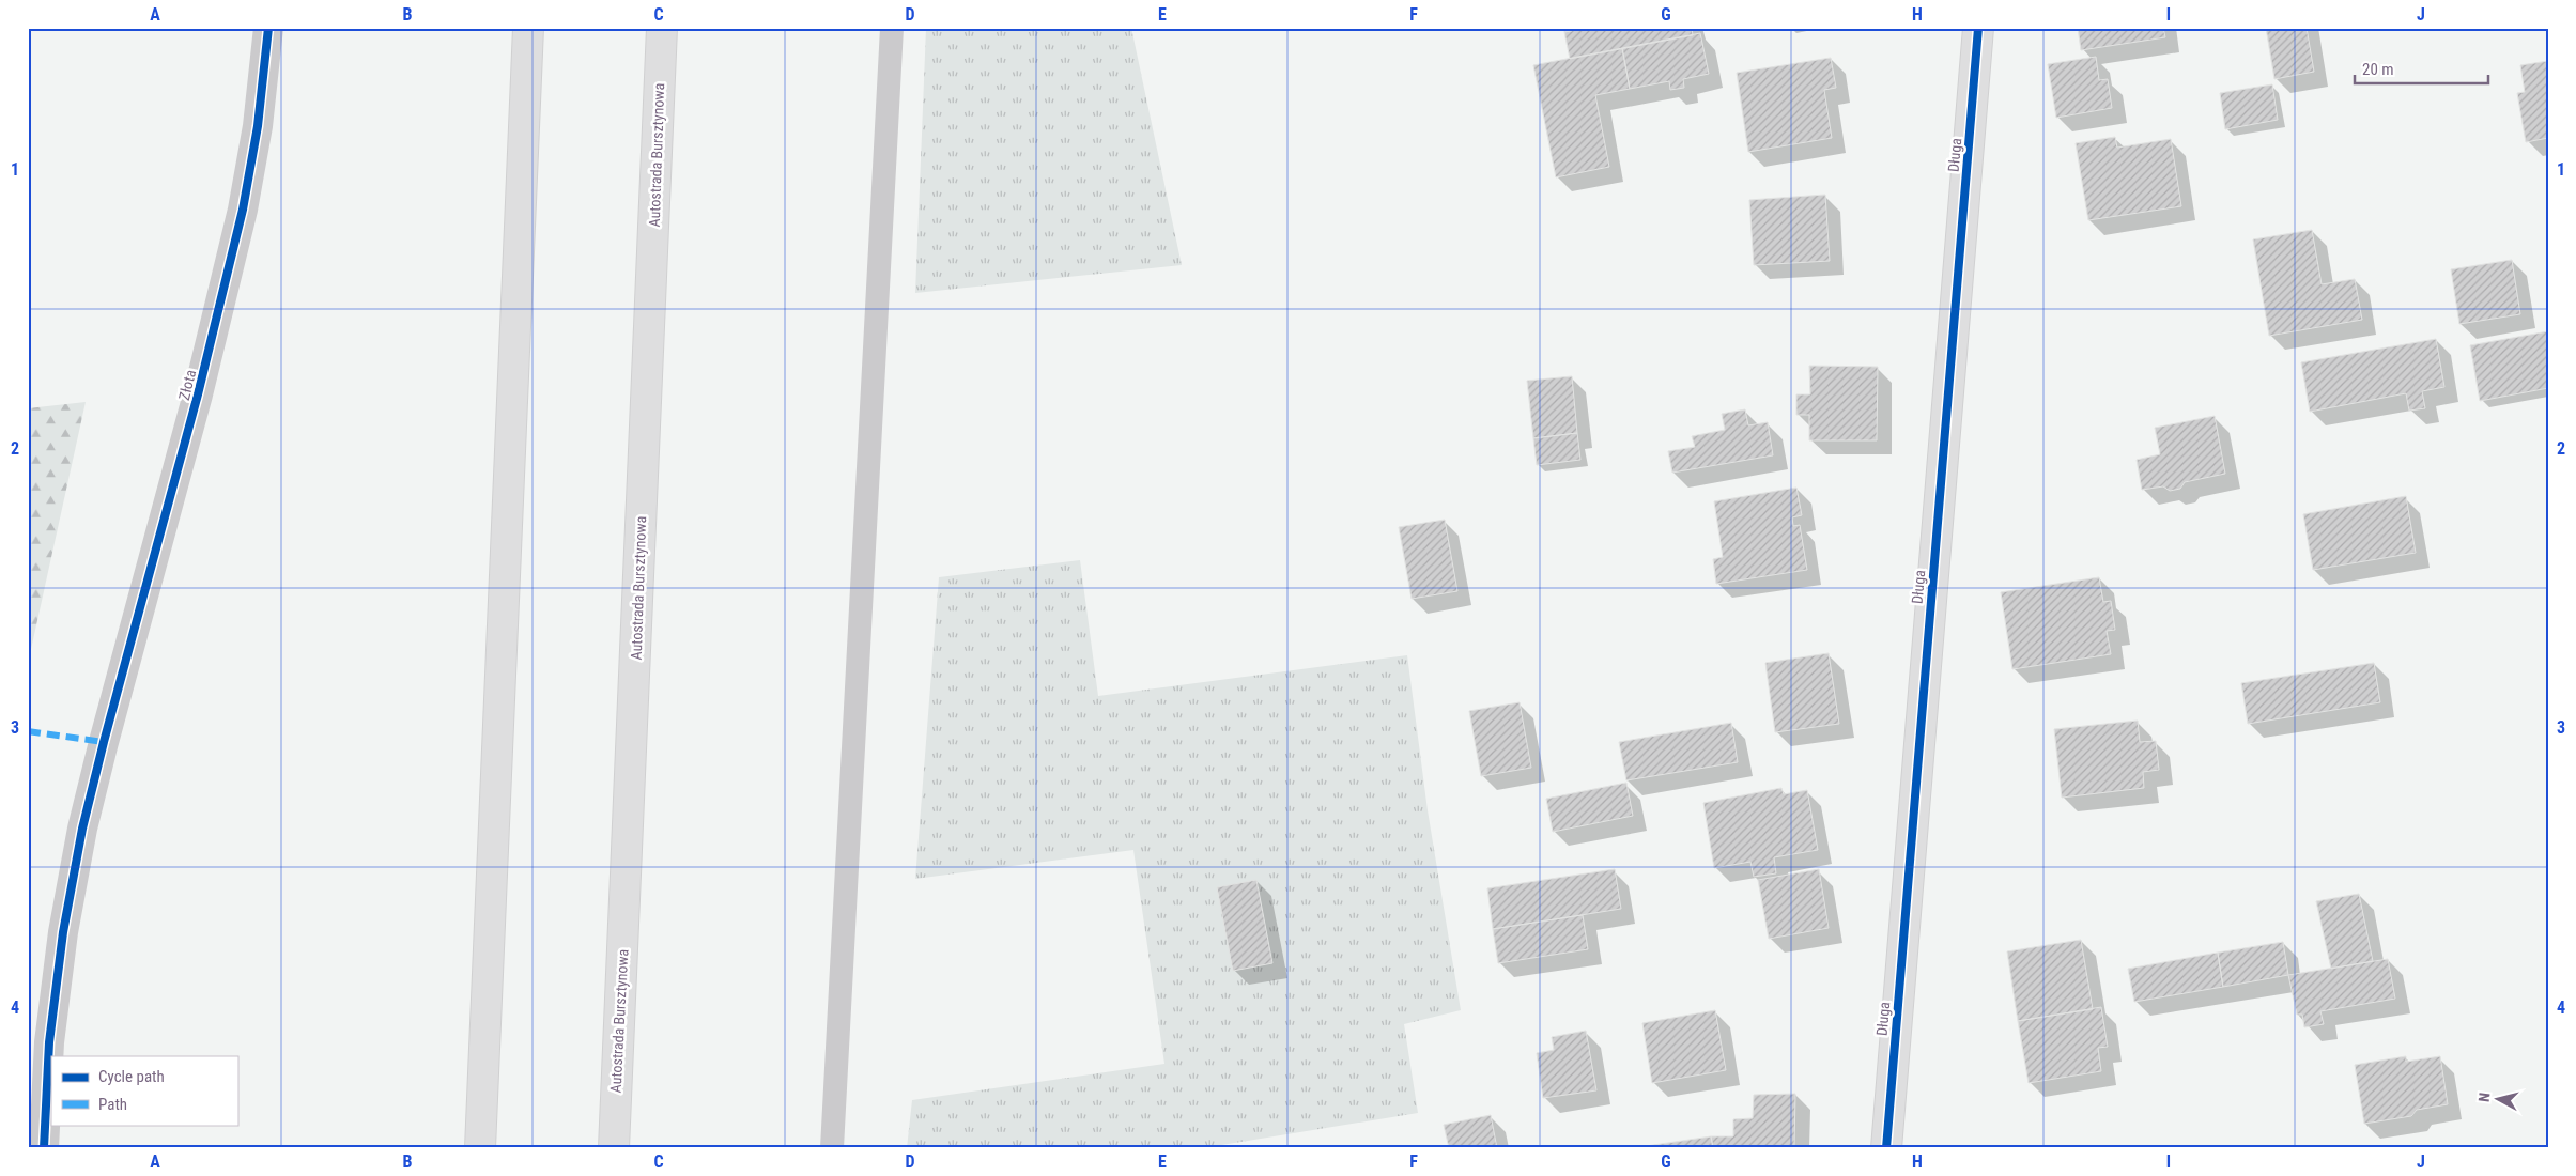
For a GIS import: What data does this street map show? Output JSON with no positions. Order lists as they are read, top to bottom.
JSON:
{
  "streets": {
    "main road": ["Autostrada Bursztynowa", "Długa"],
    "street": ["Złota"]
  },
  "legend": ["Cycle path", "Path"],
  "scale_bar": "20 m",
  "north": "left",
  "grid": {
    "columns": [
      "A",
      "B",
      "C",
      "D",
      "E",
      "F",
      "G",
      "H",
      "I",
      "J"
    ],
    "rows": [
      "1",
      "2",
      "3",
      "4"
    ]
  }
}
